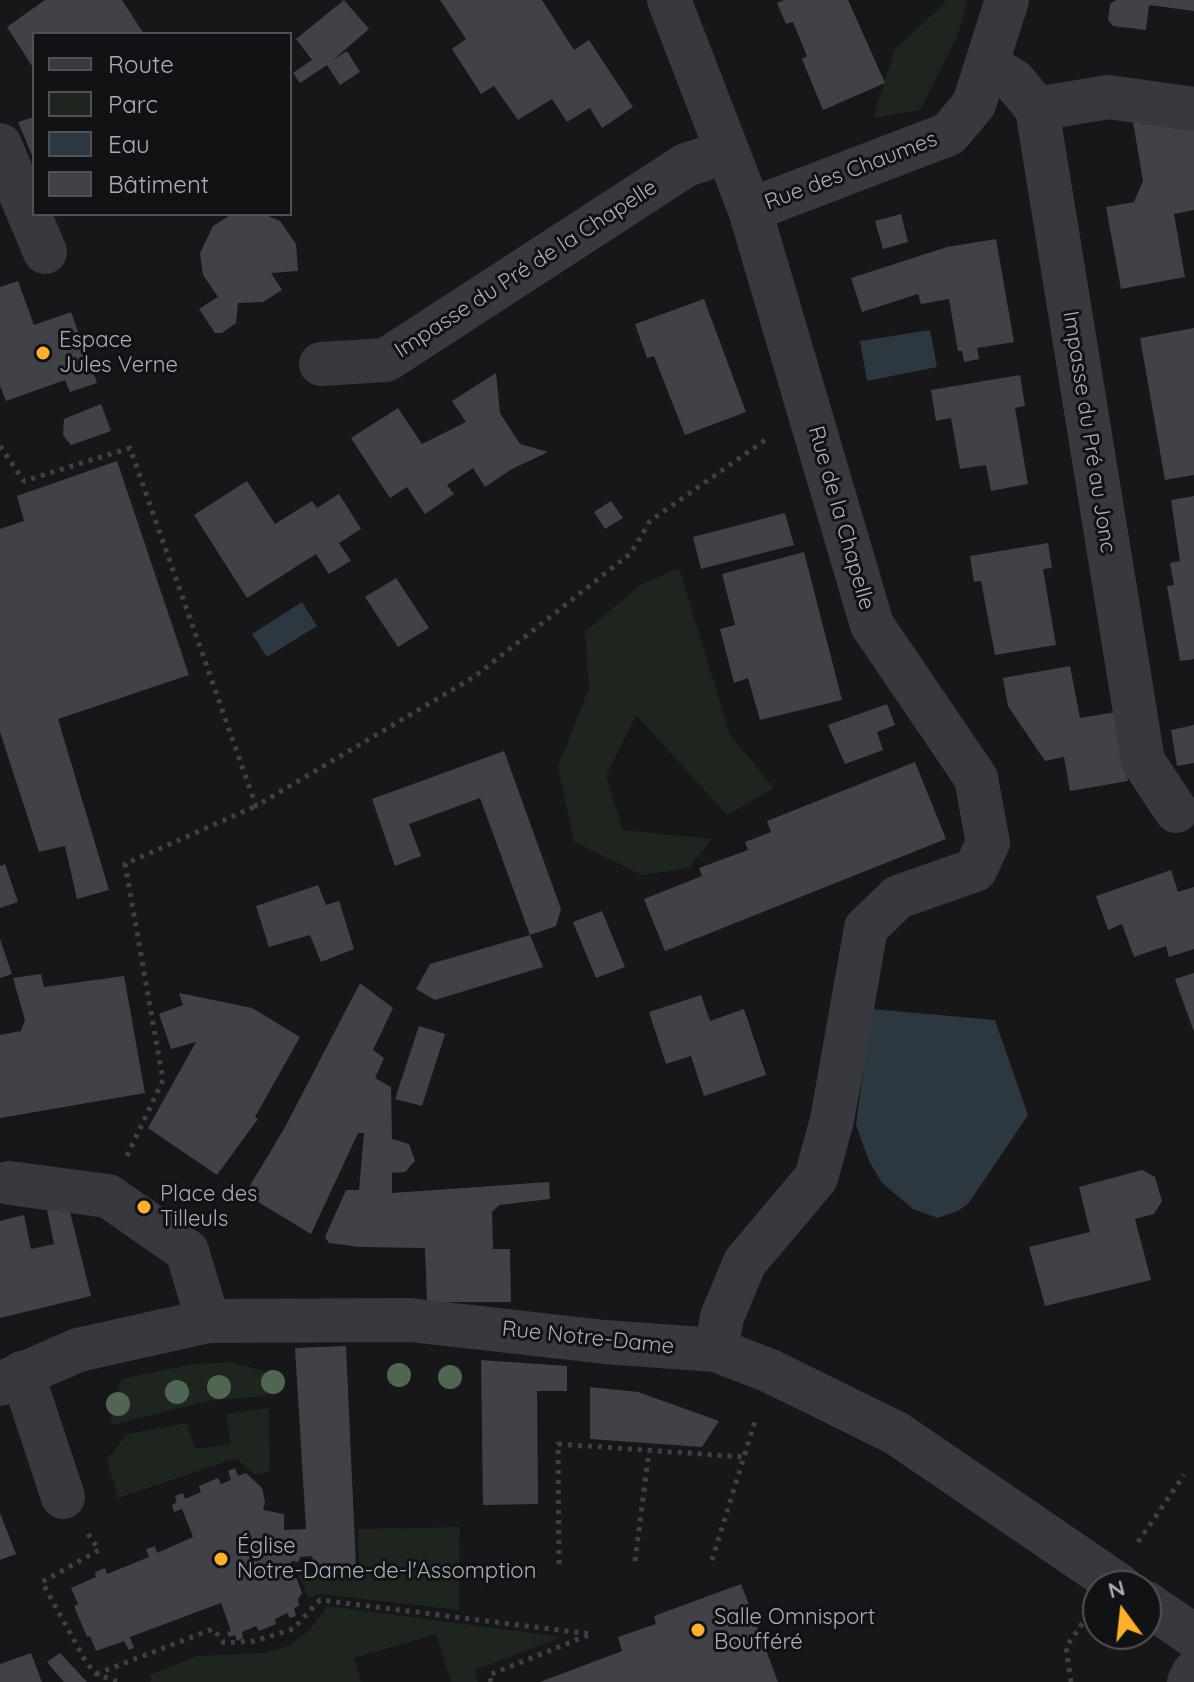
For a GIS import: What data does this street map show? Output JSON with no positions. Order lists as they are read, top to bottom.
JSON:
{
  "streets": {
    "street": [
      "Rue des Chaumes",
      "Impasse du Pré de la Chapelle",
      "Impasse du Pré au Jonc",
      "Rue de la Chapelle",
      "Rue Notre-Dame"
    ]
  },
  "crossings": [
    ["Rue des Chaumes", "Rue de la Chapelle"],
    ["Impasse du Pré de la Chapelle", "Rue de la Chapelle"],
    ["Rue de la Chapelle", "Rue Notre-Dame"]
  ],
  "places": [
    "Espace Jules Verne",
    "Place des Tilleuls",
    "Église Notre-Dame-de-l'Assomption",
    "Salle Omnisport Boufféré"
  ],
  "legend": [
    "Route",
    "Parc",
    "Eau",
    "Bâtiment"
  ],
  "north": "top"
}
